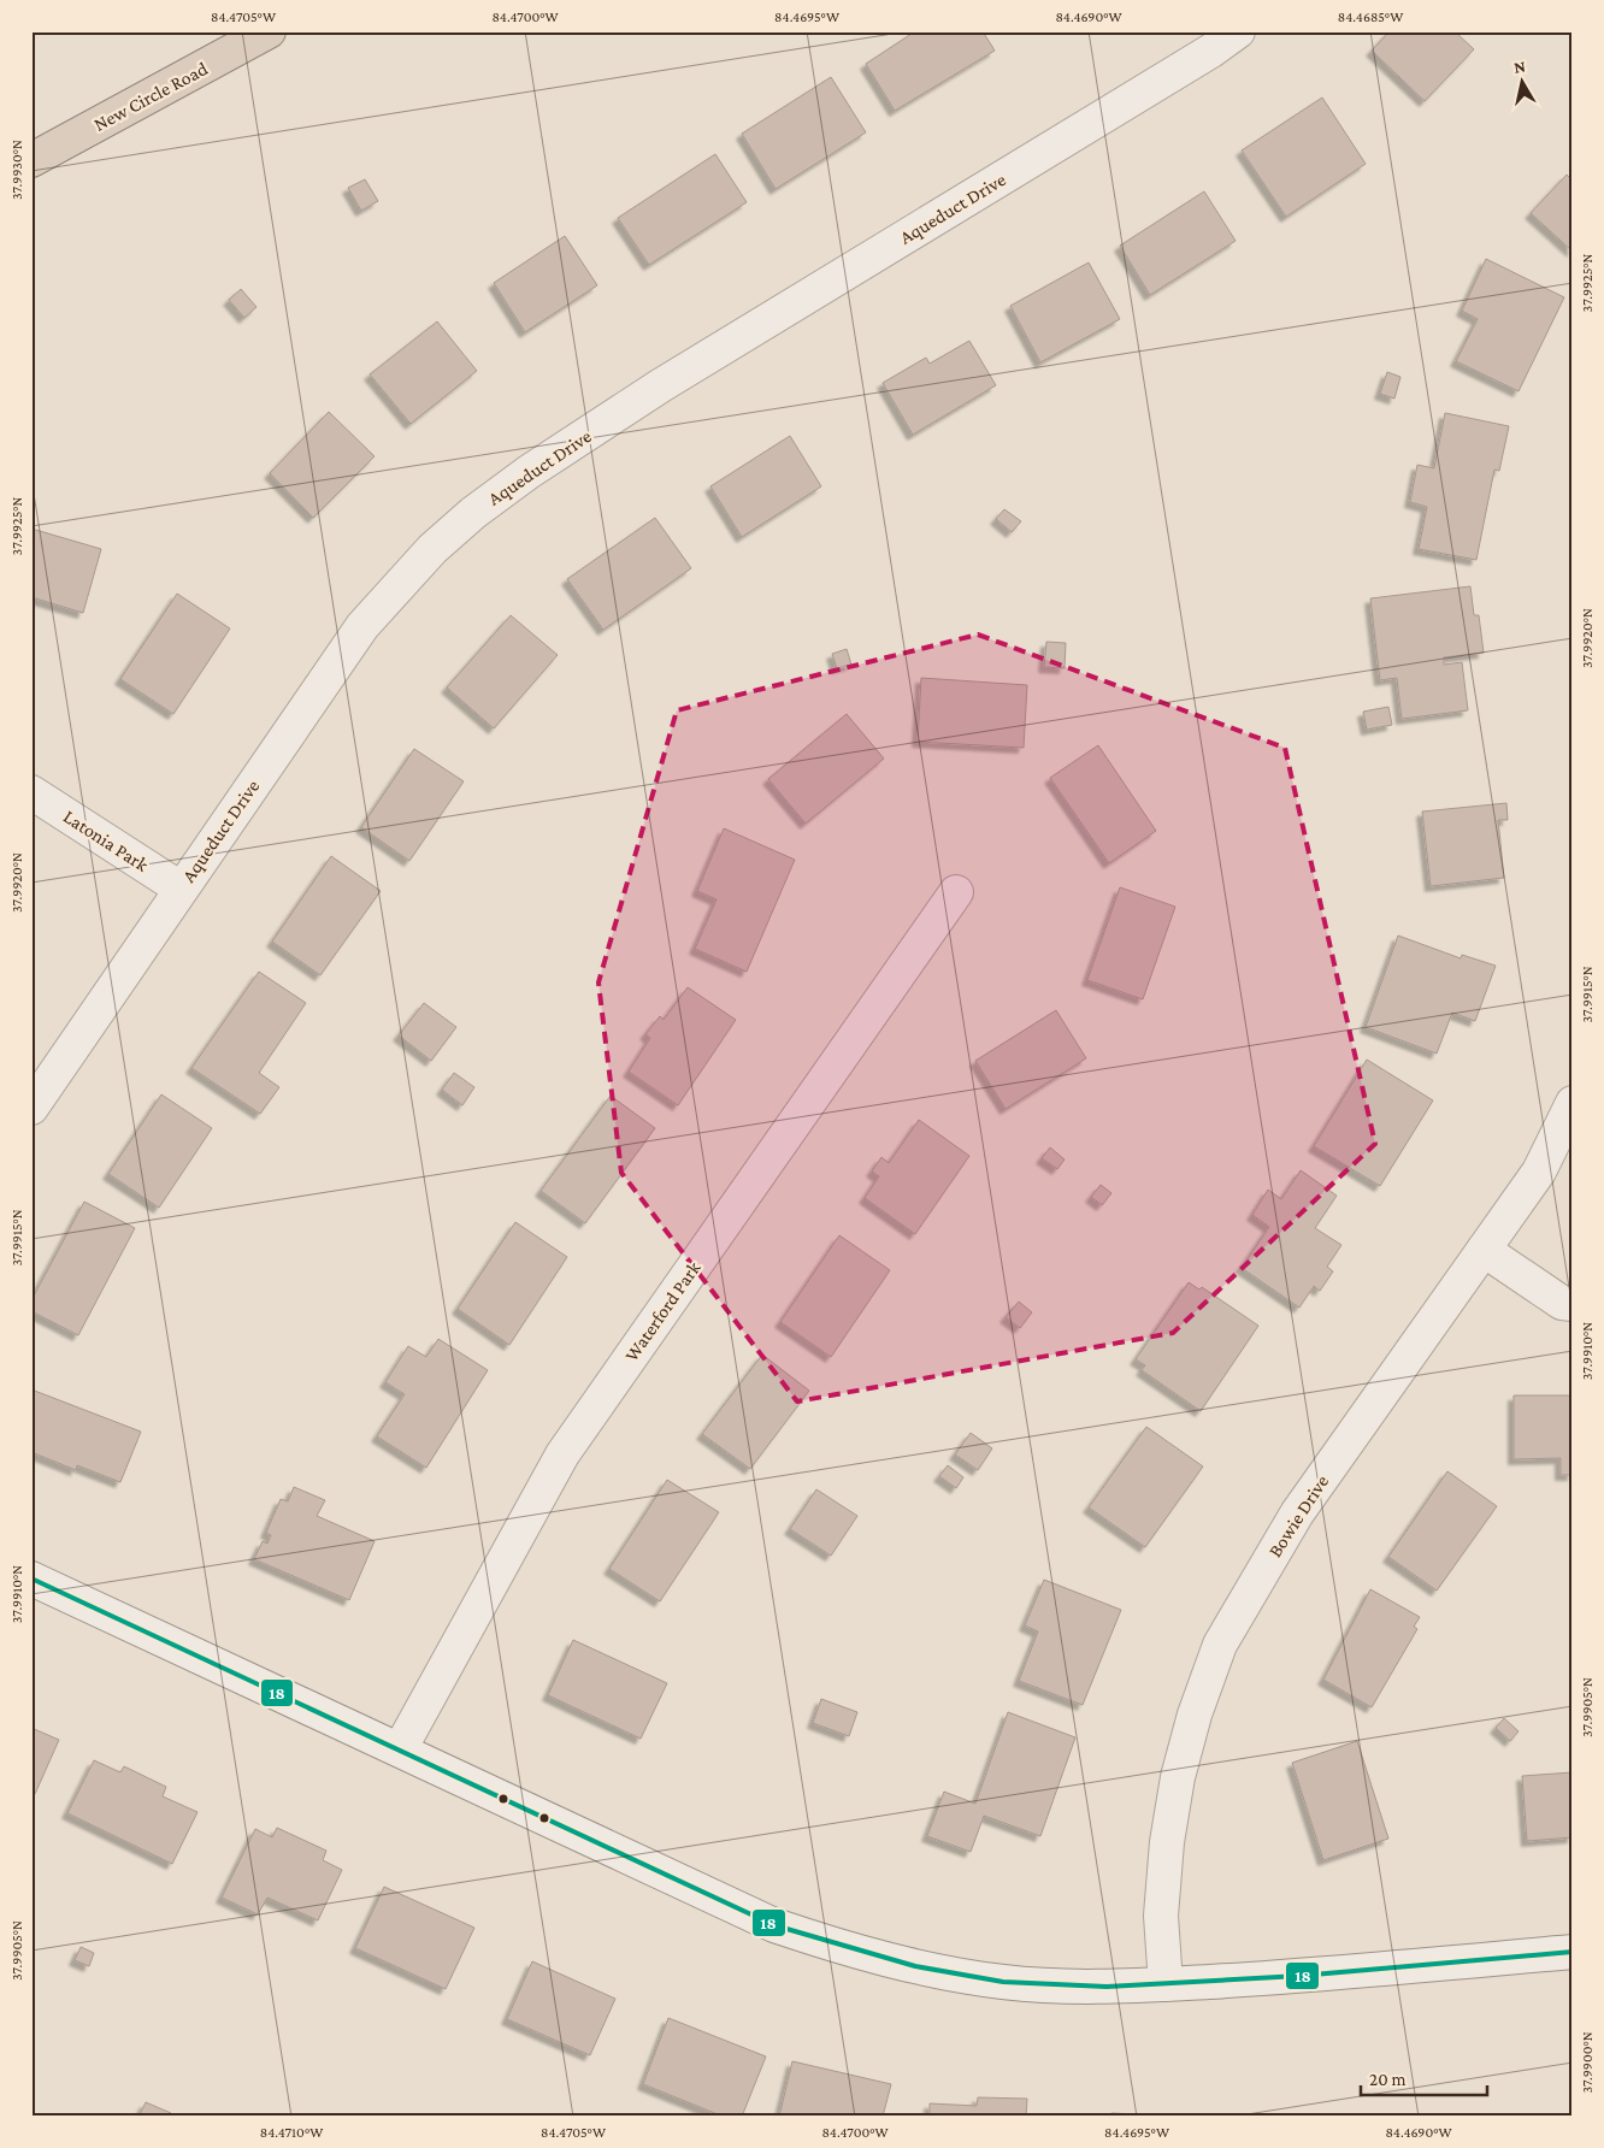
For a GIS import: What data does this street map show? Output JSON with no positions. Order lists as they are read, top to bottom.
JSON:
{
  "streets": {
    "highway": ["New Circle Road"],
    "street": [
      "Aqueduct Drive",
      "Latonia Park",
      "Waterford Park",
      "Bowie Drive"
    ]
  },
  "crossings": [
    ["Aqueduct Drive", "Latonia Park"]
  ],
  "lines": ["transit line 18"],
  "scale_bar": "20 m",
  "north": "top",
  "coordinates": [
    "84.4705°W",
    "84.4700°W",
    "84.4695°W",
    "84.4690°W",
    "84.4685°W",
    "37.9930°N",
    "37.9925°N",
    "37.9920°N",
    "37.9915°N",
    "37.9910°N",
    "37.9905°N",
    "37.9900°N",
    "84.4710°W"
  ]
}
